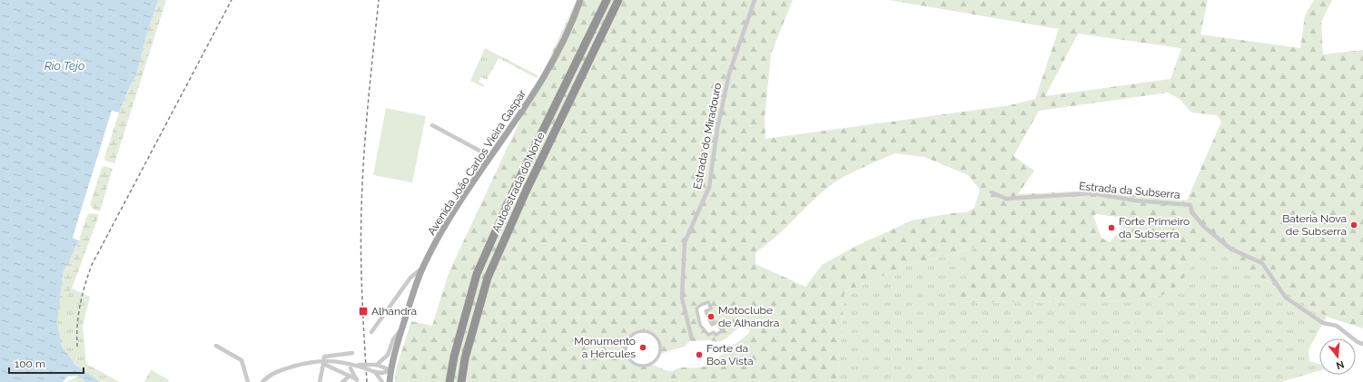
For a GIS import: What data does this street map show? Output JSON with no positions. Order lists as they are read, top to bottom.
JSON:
{
  "streets": {
    "highway": ["Autoestrada do Norte"],
    "main road": ["Avenida João Carlos Vieira Gaspar"],
    "street": ["Estrada do Miradouro", "Estrada da Subserra"]
  },
  "water": ["Rio Tejo"],
  "places": {
    "other": [
      "Bateria Nova de Subserra",
      "Forte Primeiro da Subserra",
      "Motoclube de Alhandra",
      "Monumento a Hércules",
      "Forte da Boa Vista"
    ],
    "transit": ["Alhandra"]
  },
  "scale_bar": "100 m",
  "north": "bottom"
}
